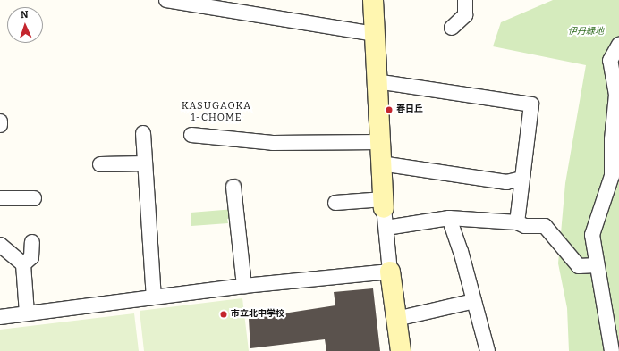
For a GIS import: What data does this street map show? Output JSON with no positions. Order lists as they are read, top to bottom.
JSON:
{
  "districts": ["KASUGAOKA 1-CHOME"],
  "parks": ["伊丹緑地"],
  "places": ["春日丘", "市立北中学校"],
  "north": "top"
}
